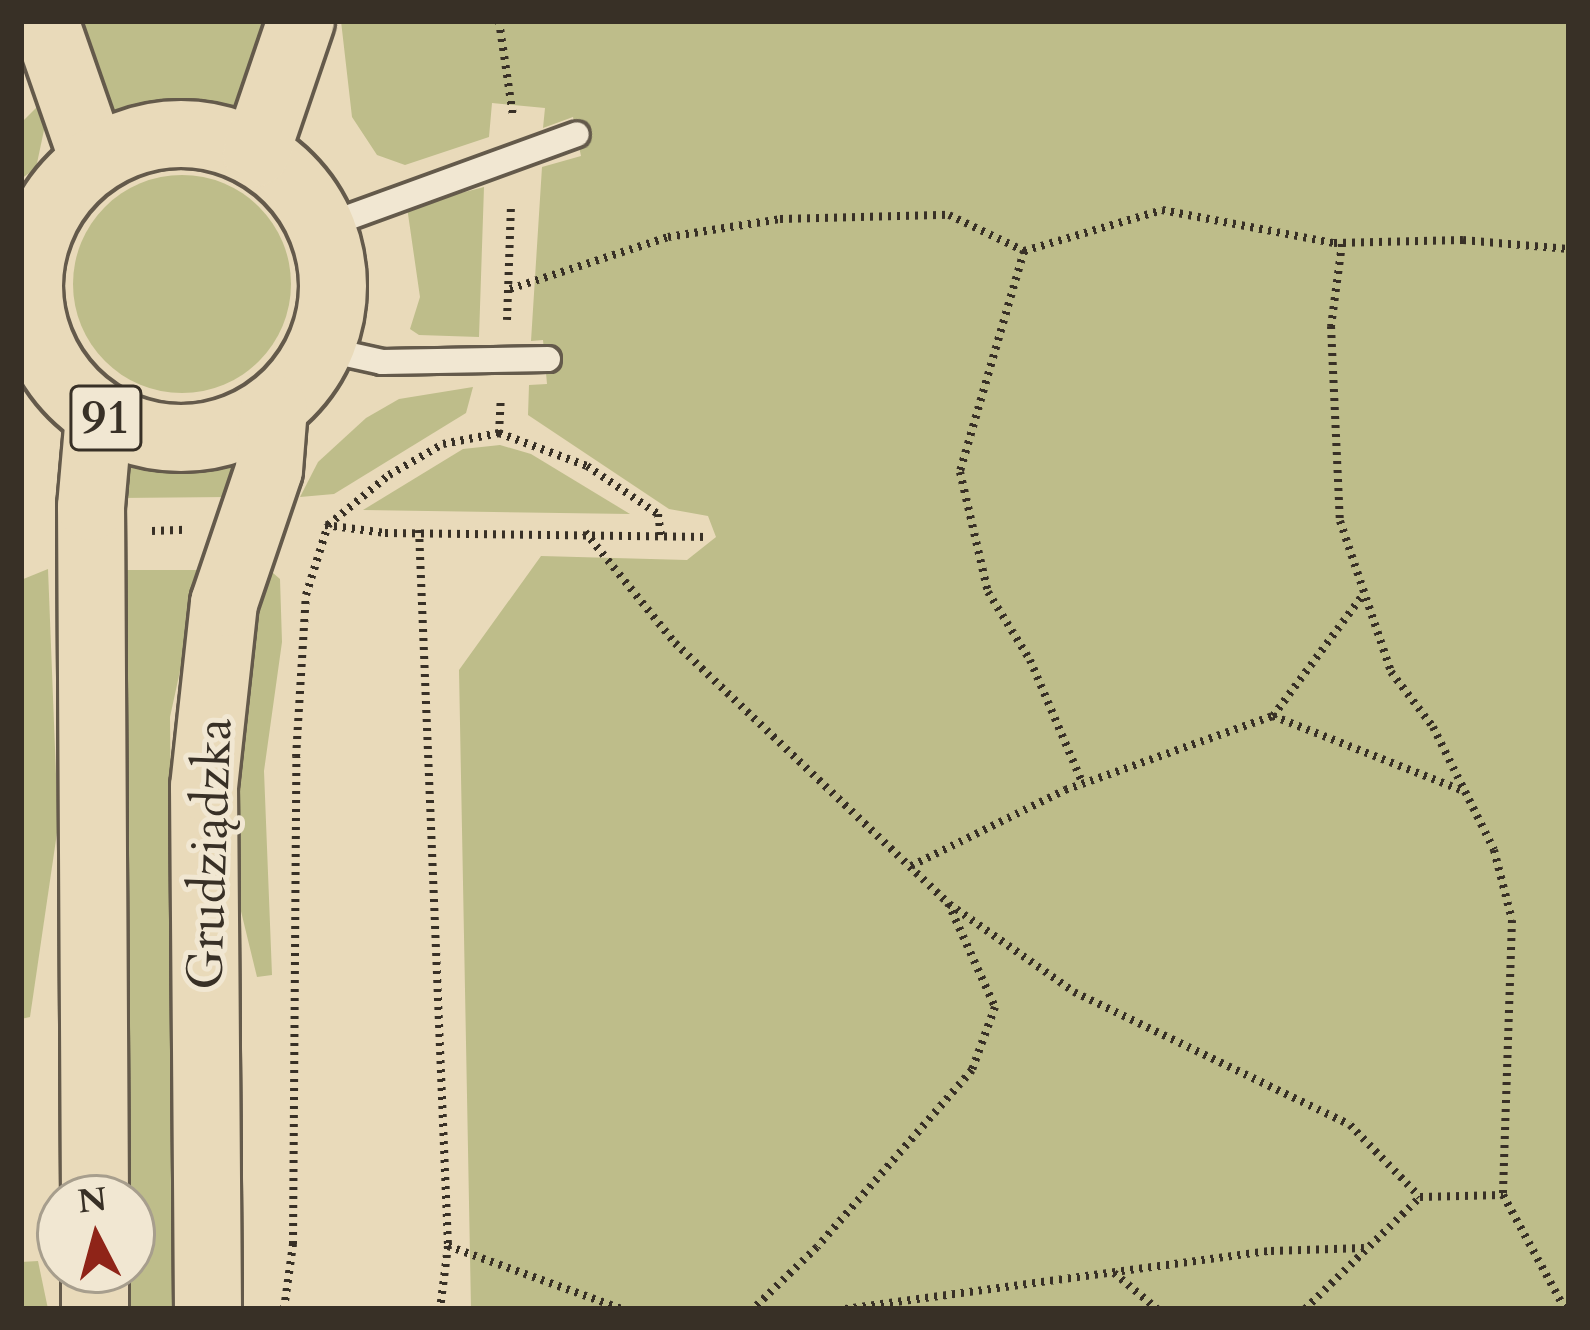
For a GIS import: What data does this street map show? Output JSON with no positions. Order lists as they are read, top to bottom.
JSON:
{
  "streets": {
    "main road": ["91", "Grudziądzka"]
  },
  "crossings": [
    ["91", "Grudziądzka"]
  ],
  "north": "top"
}
